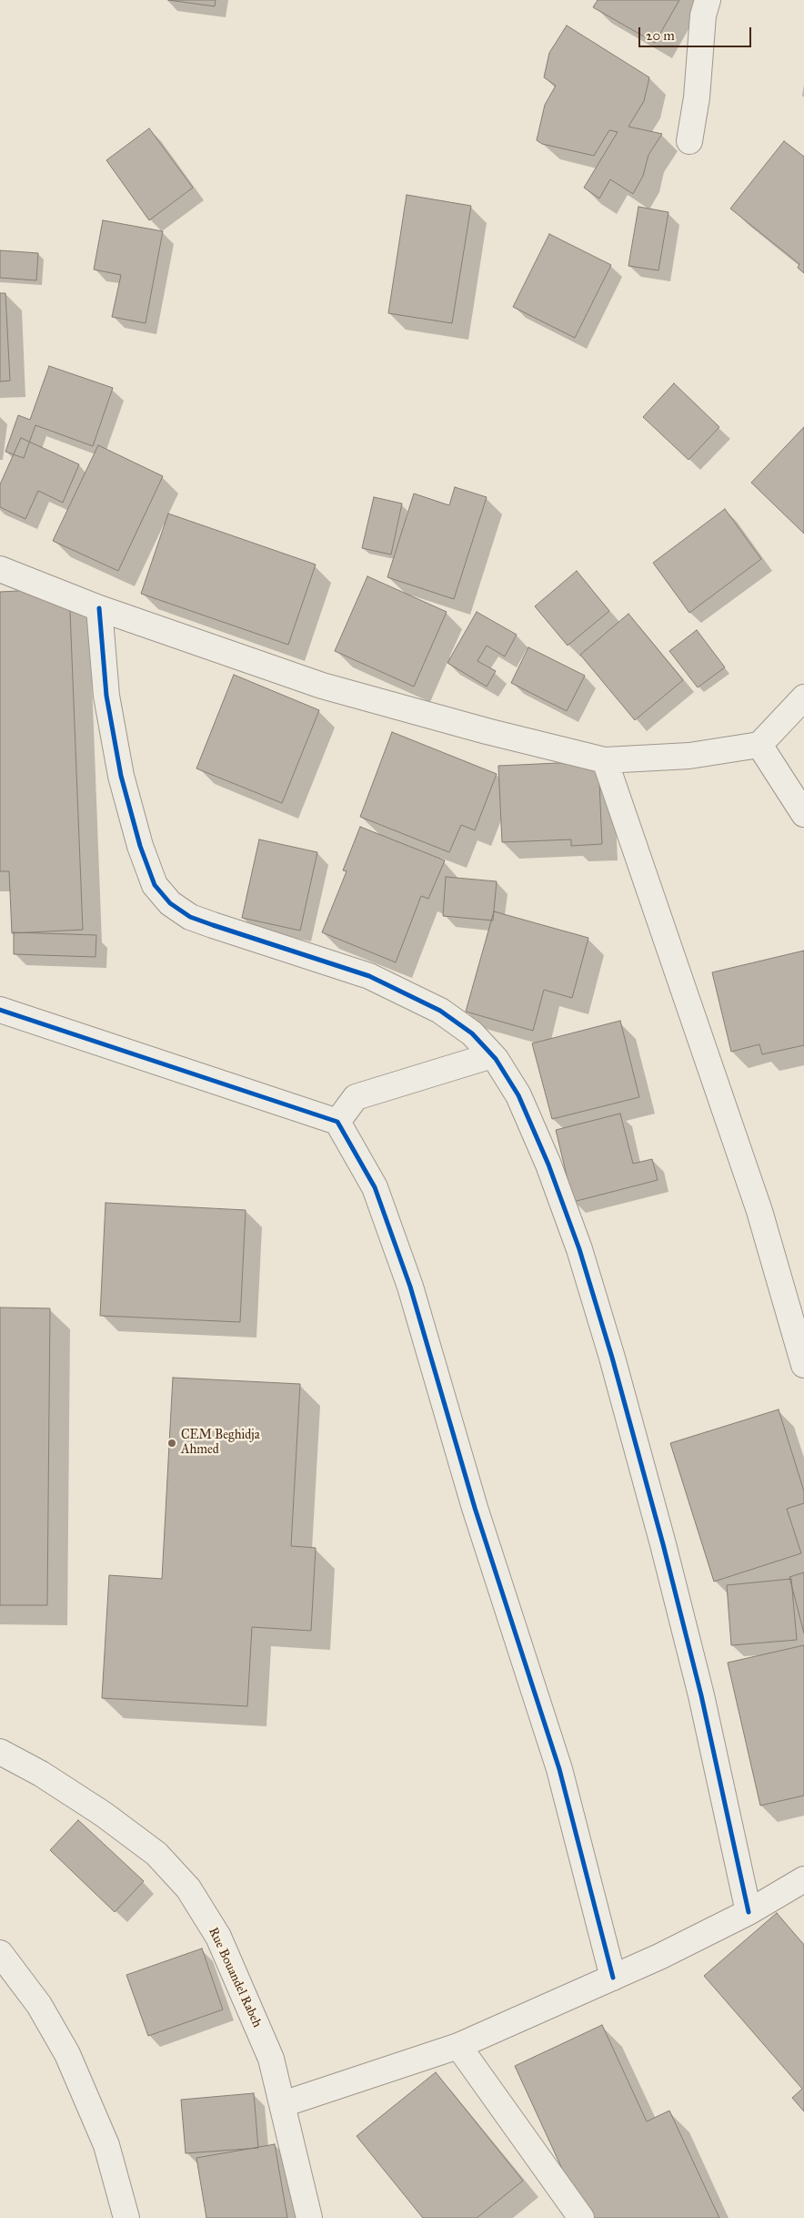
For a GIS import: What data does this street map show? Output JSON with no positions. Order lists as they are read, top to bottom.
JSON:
{
  "streets": {
    "street": ["Rue Bouandel Rabeh"]
  },
  "places": ["CEM Beghidja Ahmed"],
  "scale_bar": "20 m"
}
